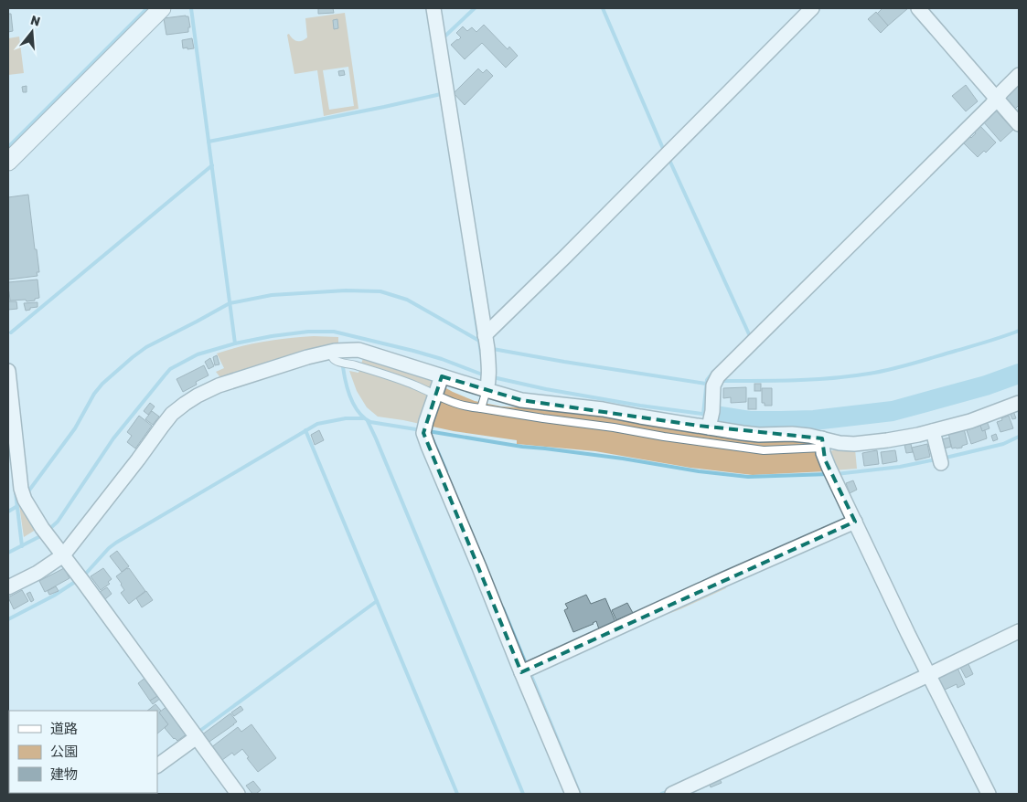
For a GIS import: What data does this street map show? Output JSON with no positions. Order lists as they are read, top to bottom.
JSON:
{
  "legend": ["道路", "公園", "建物"],
  "north": "top"
}
